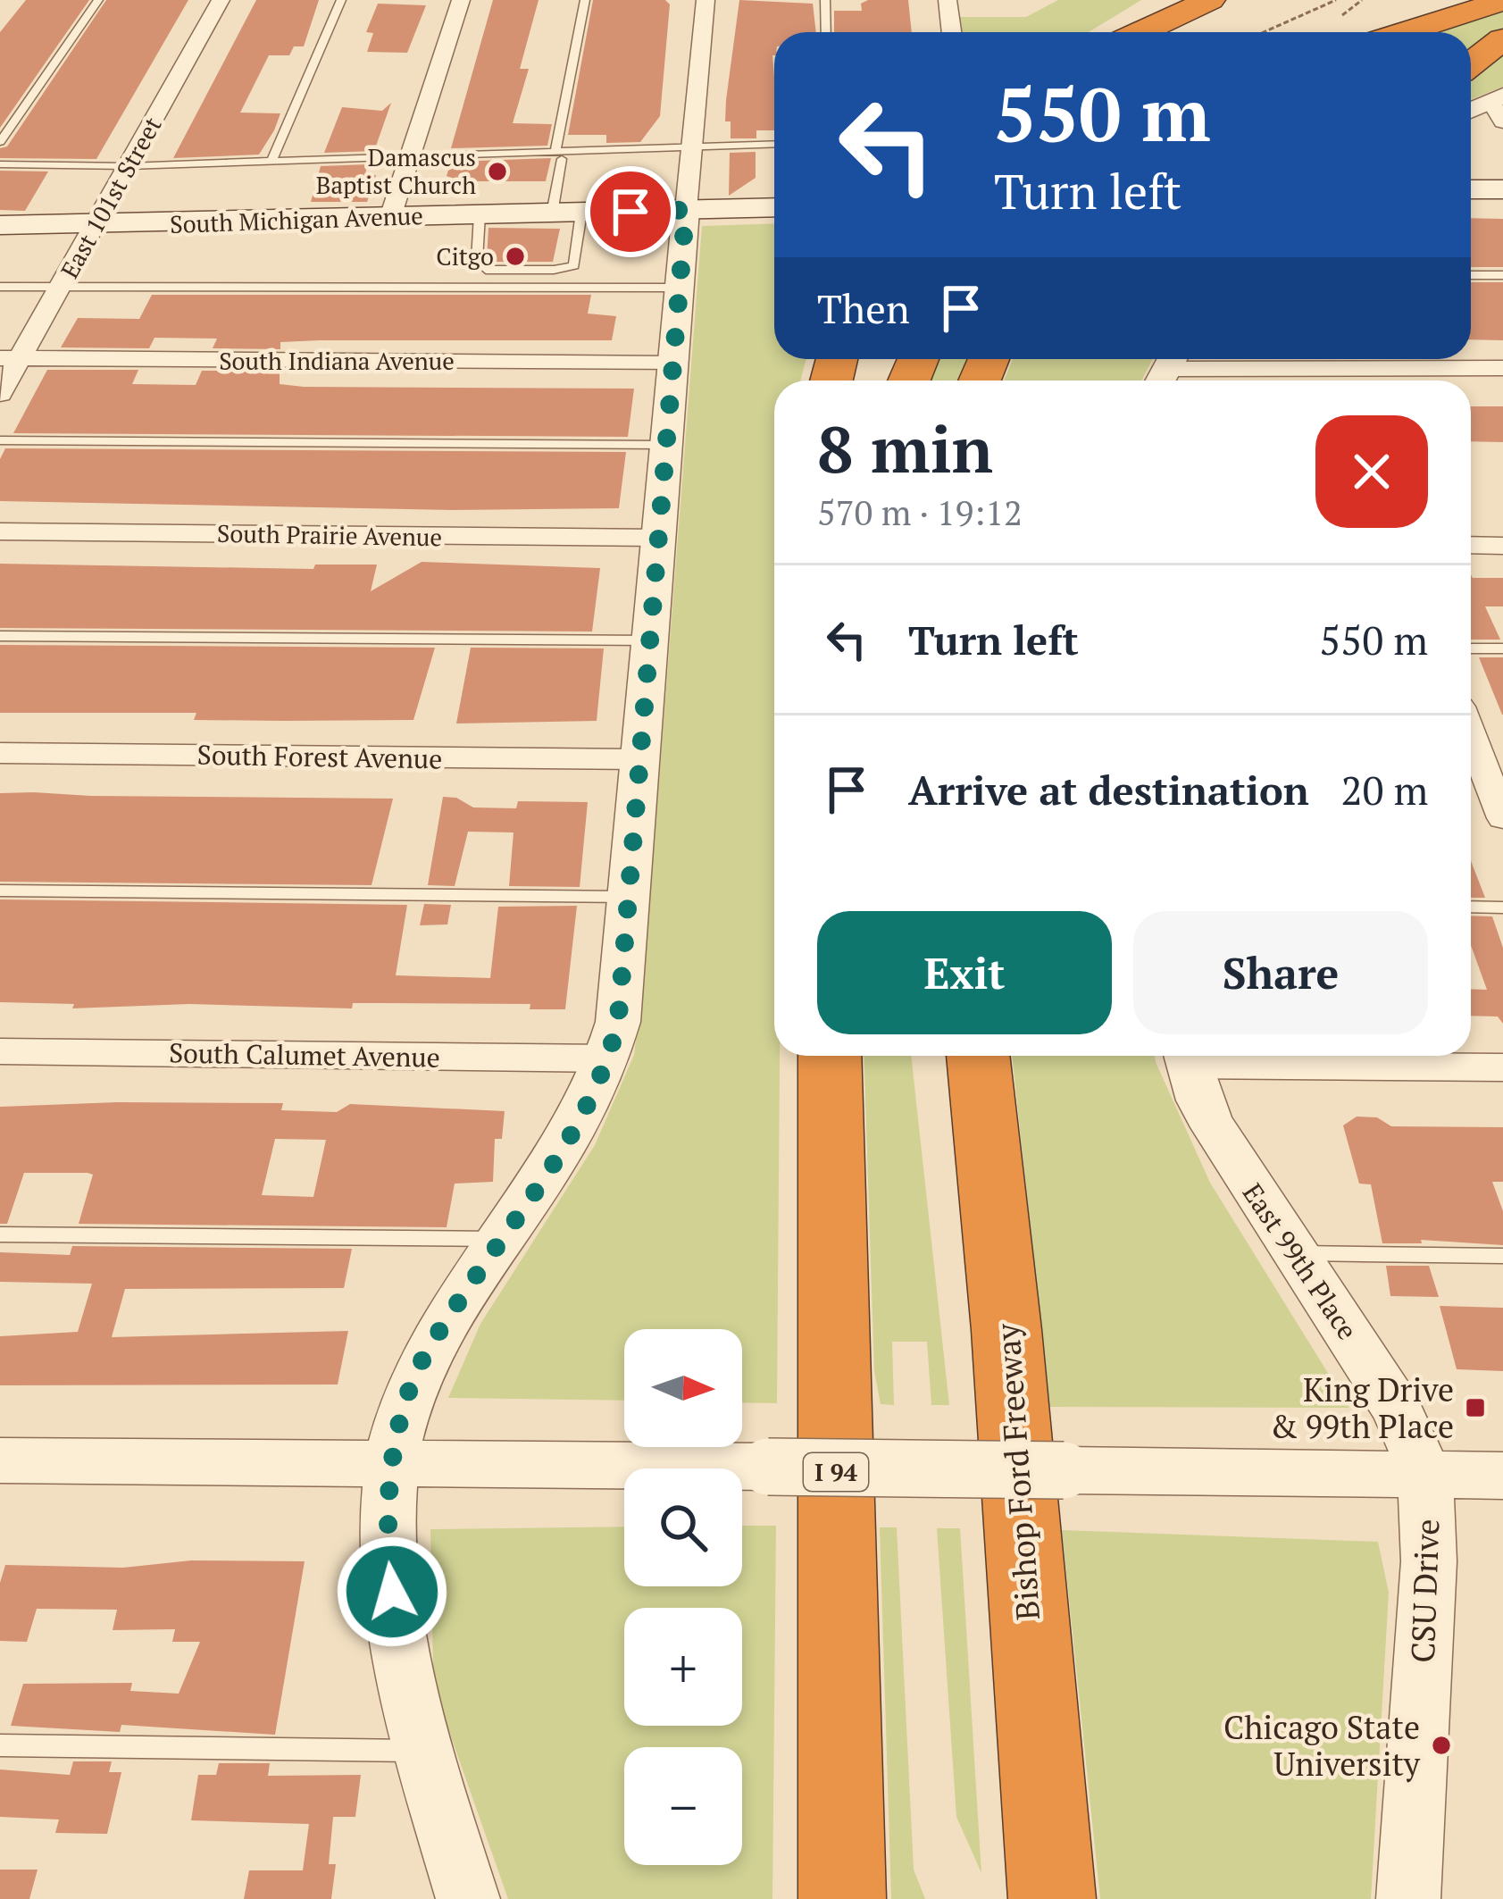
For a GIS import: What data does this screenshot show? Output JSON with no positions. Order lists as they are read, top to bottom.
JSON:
{
  "streets": {
    "highway": ["I 94", "Bishop Ford Freeway"],
    "main road": ["South Michigan Avenue"],
    "street": [
      "East 101st Street",
      "South Indiana Avenue",
      "South Prairie Avenue",
      "South Forest Avenue",
      "South Calumet Avenue",
      "East 99th Place",
      "CSU Drive"
    ]
  },
  "crossings": [
    ["East 101st Street", "South Michigan Avenue"],
    ["East 101st Street", "South Indiana Avenue"],
    ["East 99th Place", "CSU Drive"]
  ],
  "places": {
    "other": ["Damascus Baptist Church", "Citgo", "Chicago State University"],
    "transit": ["King Drive & 99th Place"]
  },
  "north": "right",
  "page": {
    "turn": ["550 m", "Turn left"],
    "then": "Then",
    "heading": ["8 min", "570 m · 19:12"],
    "list": [
      {
        "name": "Turn left",
        "value": "550 m"
      },
      {
        "name": "Arrive at destination",
        "value": "20 m"
      }
    ],
    "buttons": ["Exit", "Share"],
    "map_buttons": ["+", "−"]
  }
}
